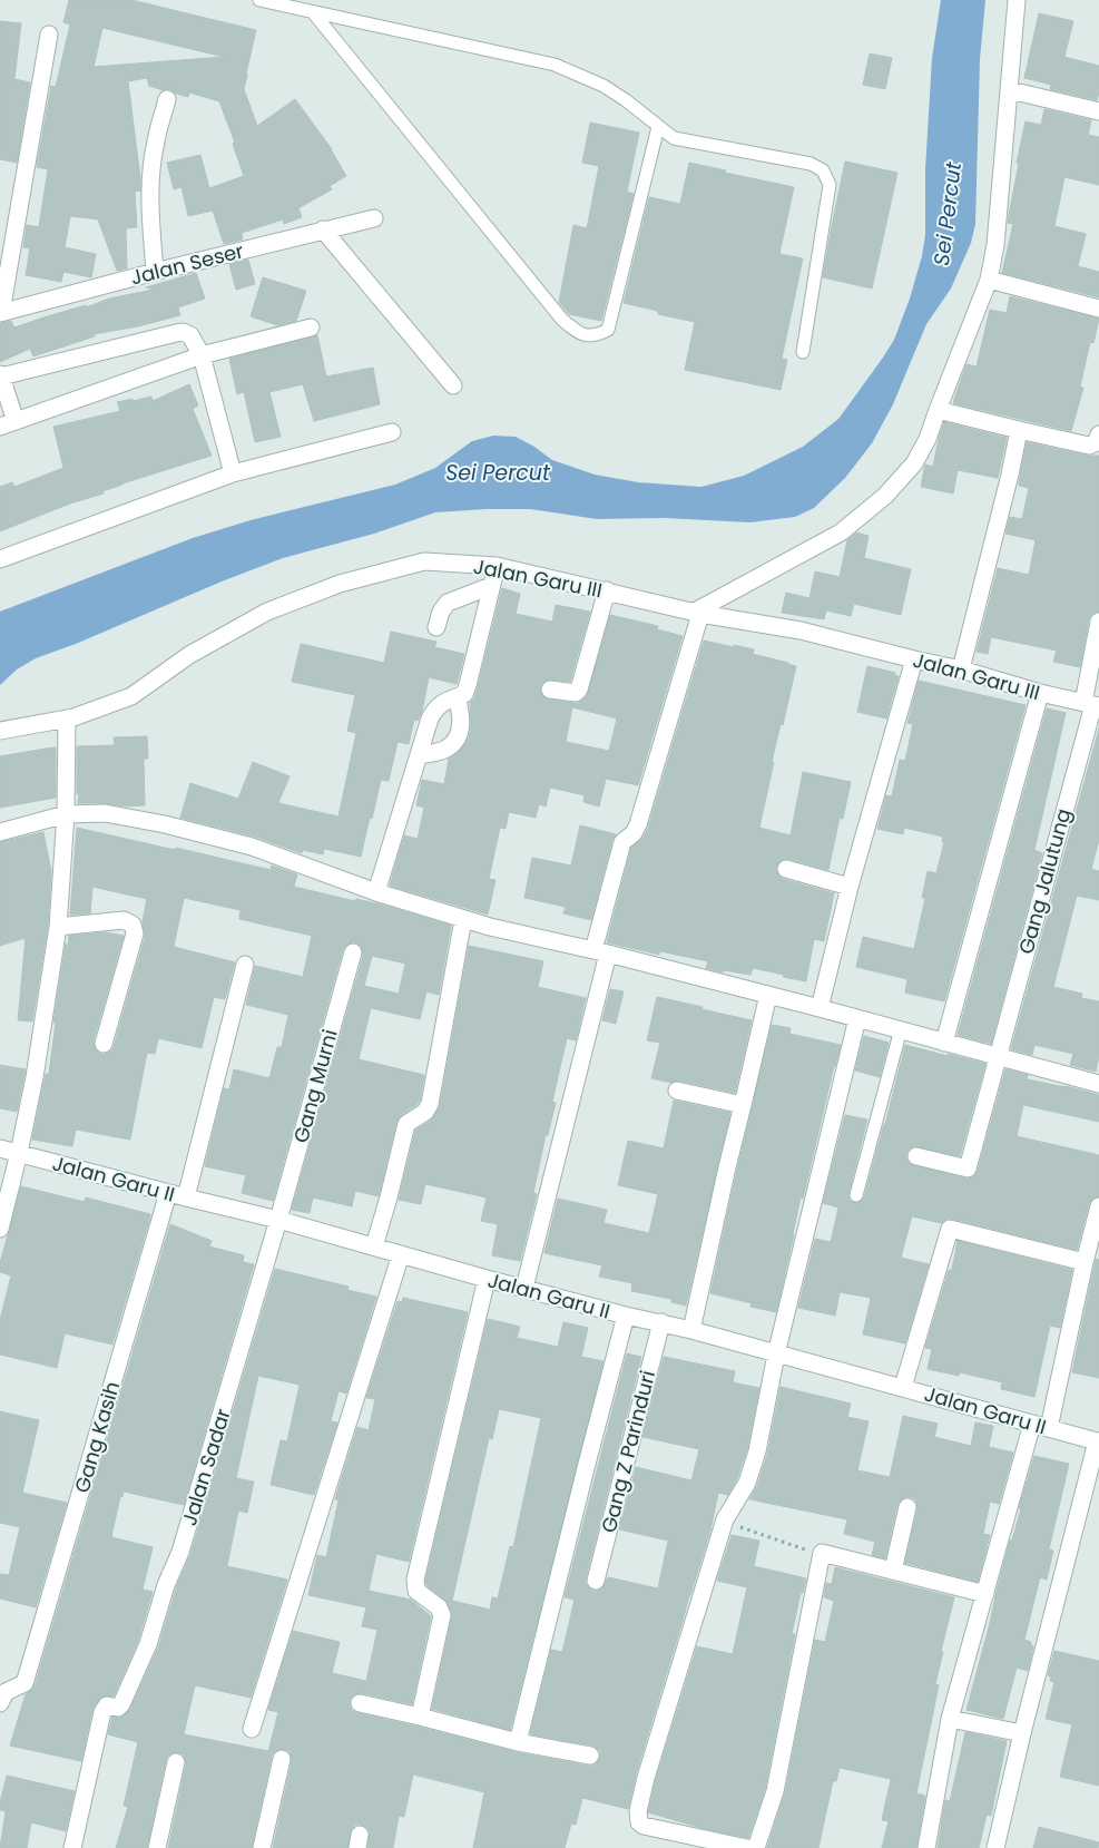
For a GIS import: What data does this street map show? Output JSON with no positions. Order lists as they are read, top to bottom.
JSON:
{
  "streets": {
    "street": [
      "Jalan Seser",
      "Jalan Garu III",
      "Gang Jalutung",
      "Gang Murni",
      "Jalan Garu II",
      "Gang Kasih",
      "Gang Z Parinduri",
      "Jalan Sadar"
    ]
  },
  "crossings": [
    ["Jalan Garu III", "Gang Jalutung"],
    ["Gang Murni", "Jalan Garu II"],
    ["Gang Murni", "Jalan Sadar"],
    ["Jalan Garu II", "Gang Kasih"],
    ["Jalan Garu II", "Gang Z Parinduri"],
    ["Jalan Garu II", "Jalan Sadar"]
  ],
  "water": ["Sei Percut"]
}
